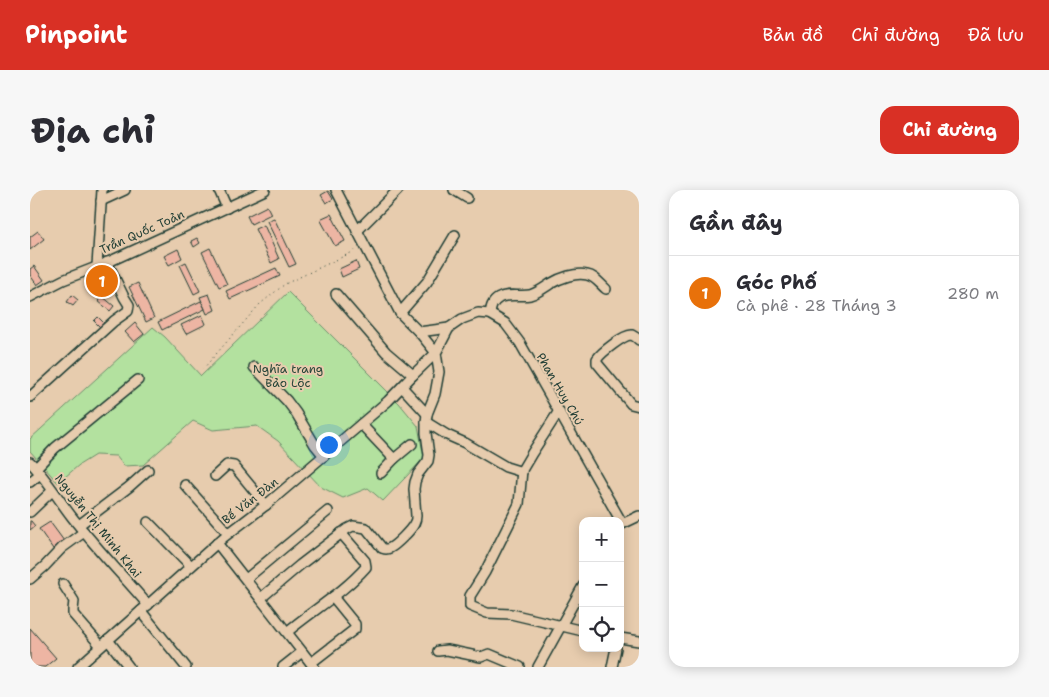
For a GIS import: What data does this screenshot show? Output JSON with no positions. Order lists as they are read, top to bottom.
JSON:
{
  "streets": {
    "street": [
      "Trần Quốc Toản",
      "Phan Huy Chú",
      "Bế Văn Đàn",
      "Nguyễn Thị Minh Khai"
    ]
  },
  "crossings": [
    ["Bế Văn Đàn", "Nguyễn Thị Minh Khai"]
  ],
  "parks": ["Nghĩa trang Bảo Lộc"],
  "page": {
    "header": "Pinpoint",
    "nav": ["Bản đồ", "Chỉ đường", "Đã lưu"],
    "buttons": "Chỉ đường",
    "title": "Địa chỉ",
    "heading": "Gần đây",
    "list": [
      {
        "mark": "1",
        "name": "Góc Phố",
        "note": "Cà phê · 28 Tháng 3",
        "value": "280 m"
      }
    ],
    "pins": "1",
    "map_buttons": ["+", "−"]
  }
}
